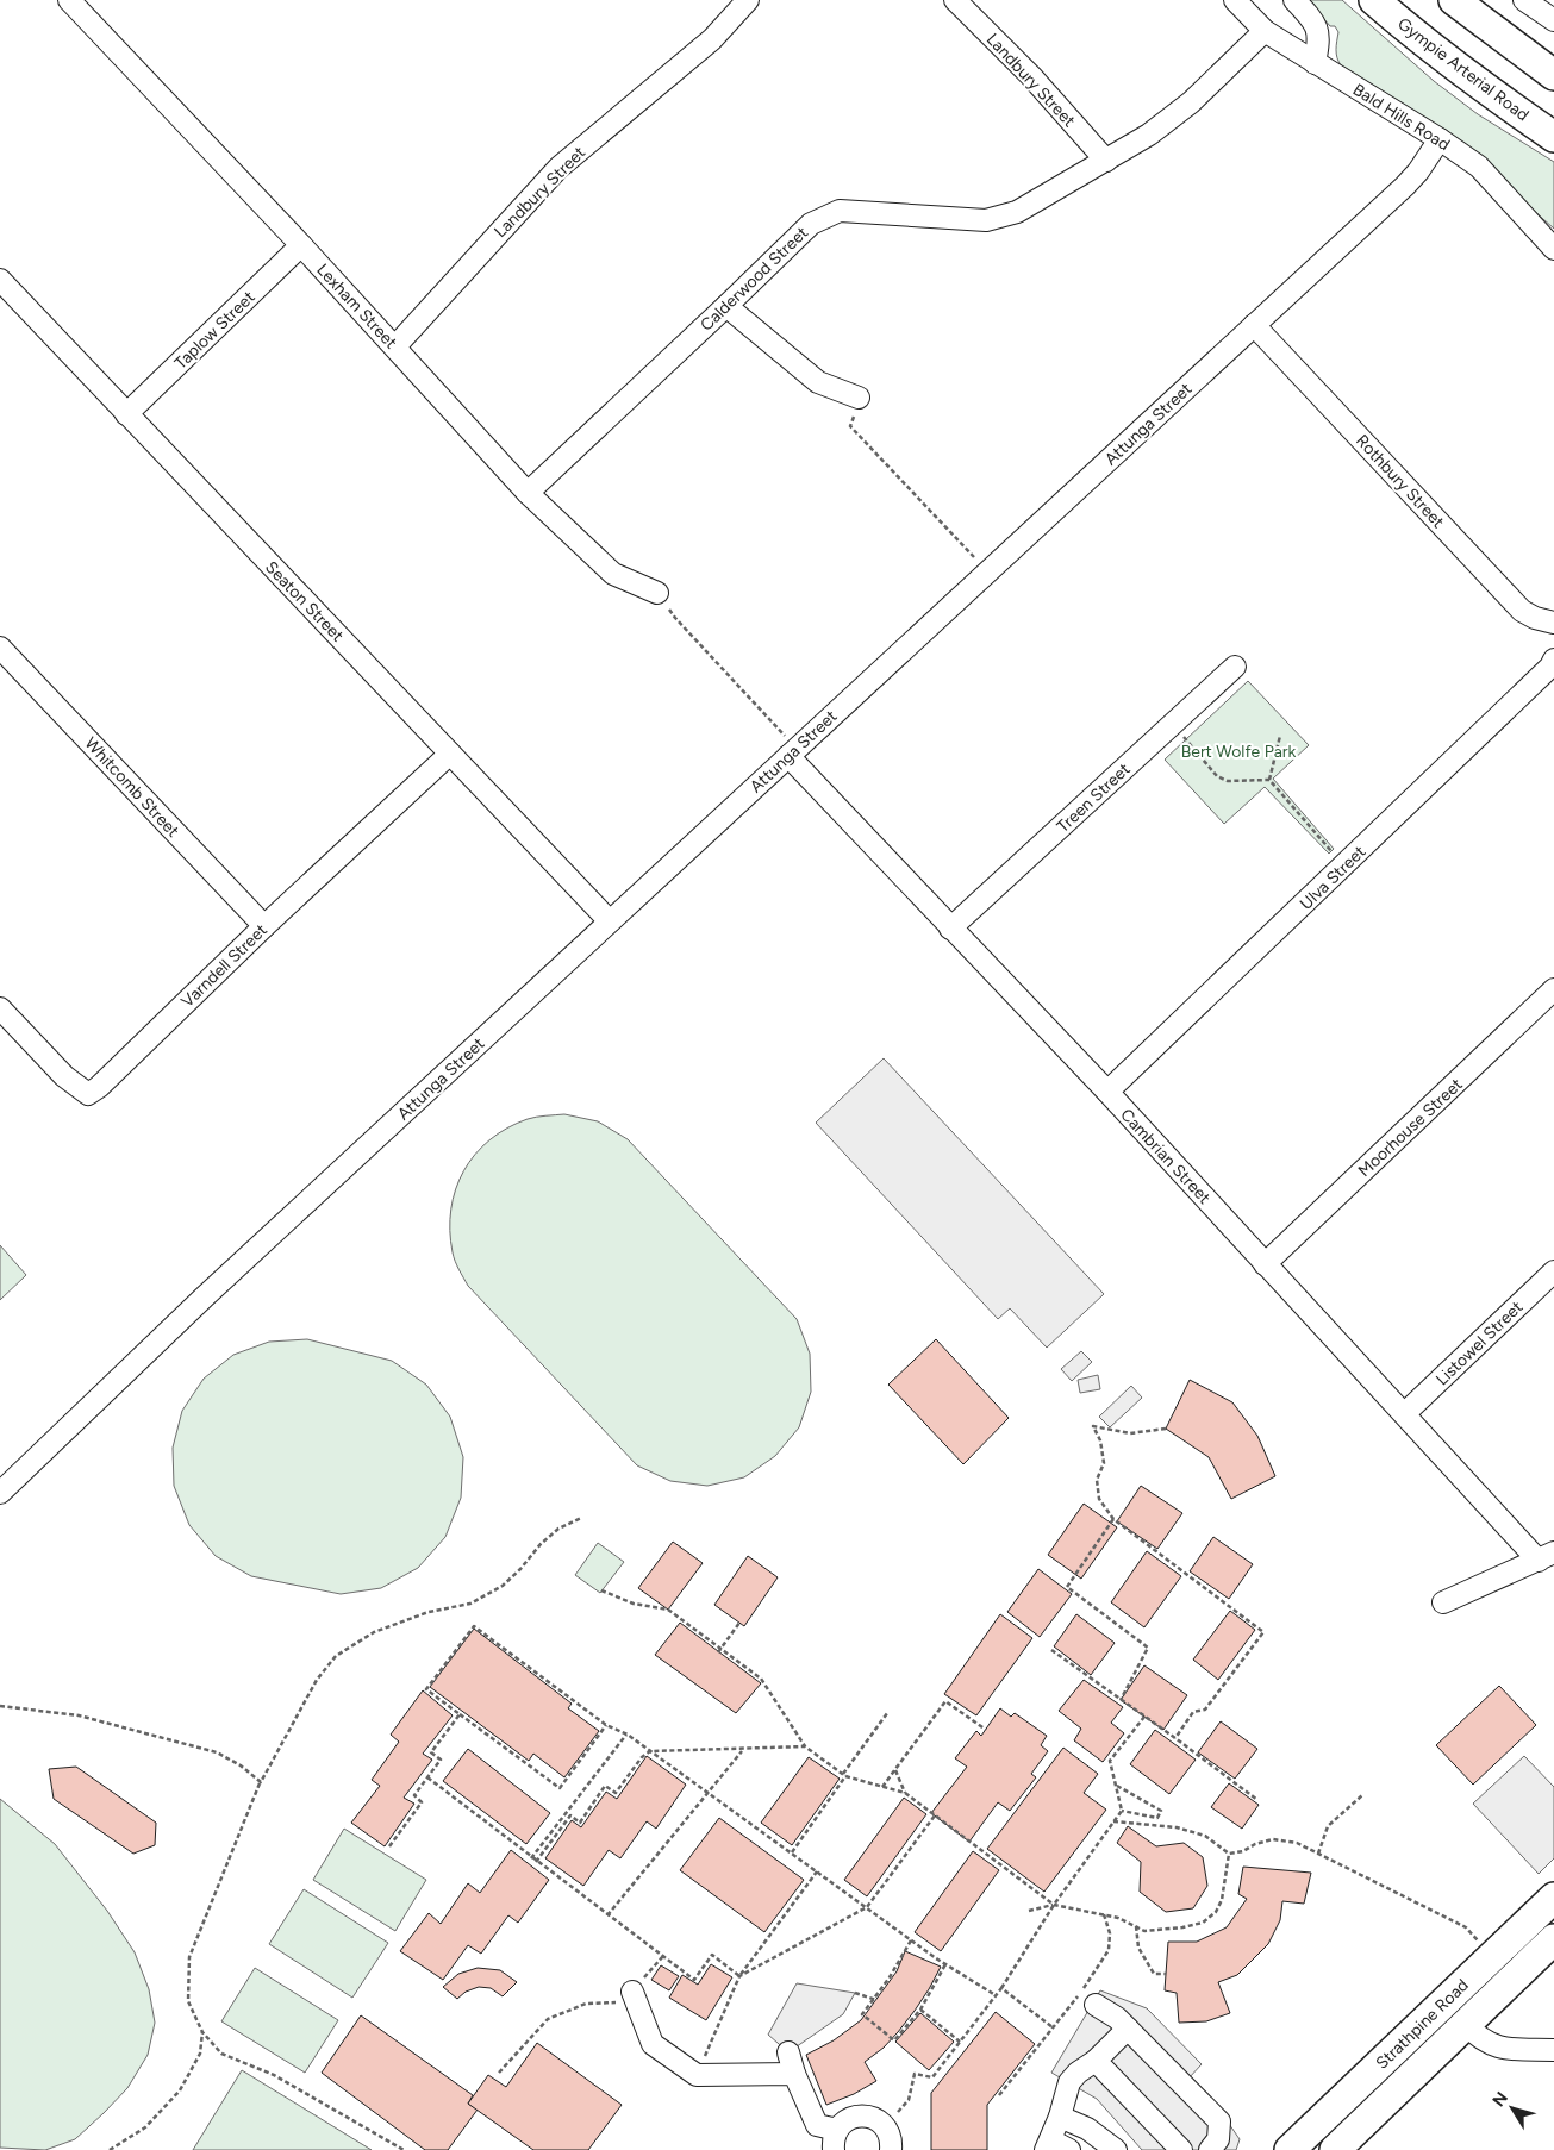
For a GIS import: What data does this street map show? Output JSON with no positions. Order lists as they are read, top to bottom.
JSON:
{
  "streets": {
    "highway": ["Gympie Arterial Road", "Strathpine Road"],
    "street": [
      "Landbury Street",
      "Bald Hills Road",
      "Calderwood Street",
      "Lexham Street",
      "Taplow Street",
      "Attunga Street",
      "Rothbury Street",
      "Seaton Street",
      "Whitcomb Street",
      "Treen Street",
      "Ulva Street",
      "Varndell Street",
      "Moorhouse Street",
      "Cambrian Street",
      "Listowel Street"
    ]
  },
  "crossings": [
    ["Landbury Street", "Calderwood Street"],
    ["Landbury Street", "Lexham Street"],
    ["Bald Hills Road", "Calderwood Street"],
    ["Bald Hills Road", "Attunga Street"],
    ["Calderwood Street", "Lexham Street"],
    ["Lexham Street", "Taplow Street"],
    ["Taplow Street", "Seaton Street"],
    ["Attunga Street", "Rothbury Street"],
    ["Attunga Street", "Seaton Street"],
    ["Attunga Street", "Cambrian Street"],
    ["Seaton Street", "Varndell Street"],
    ["Whitcomb Street", "Varndell Street"],
    ["Treen Street", "Cambrian Street"],
    ["Ulva Street", "Cambrian Street"],
    ["Moorhouse Street", "Cambrian Street"],
    ["Cambrian Street", "Listowel Street"]
  ],
  "parks": ["Bert Wolfe Park"],
  "north": "top left"
}
